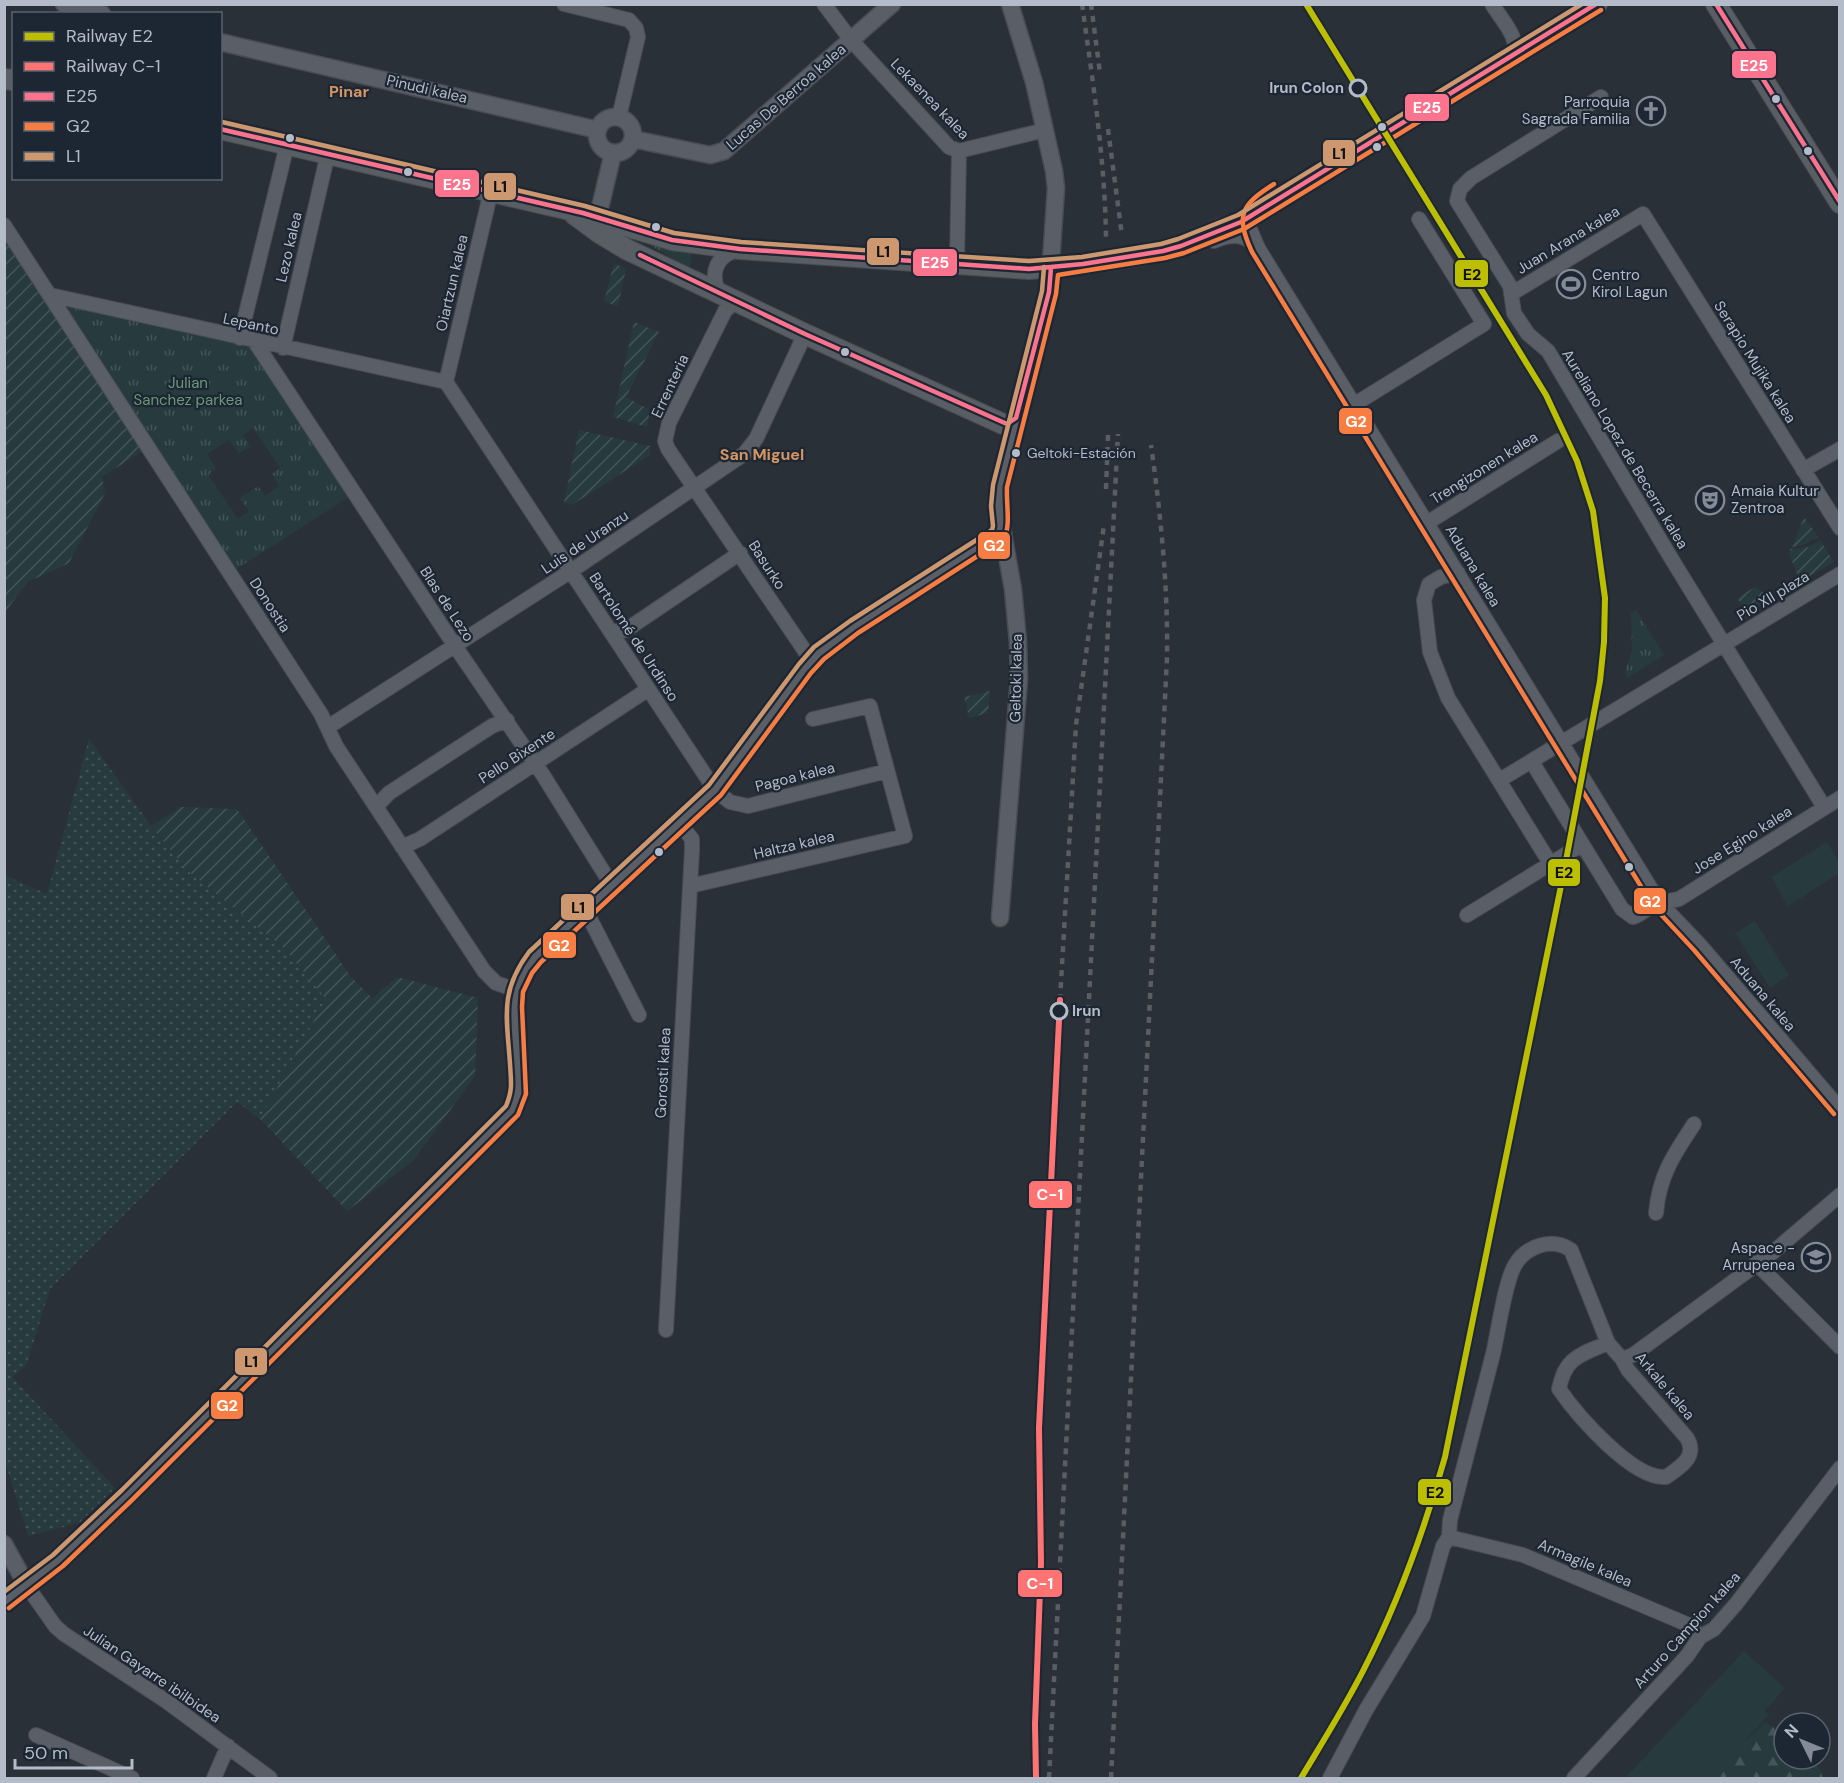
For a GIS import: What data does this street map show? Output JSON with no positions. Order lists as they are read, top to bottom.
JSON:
{
  "streets": {
    "street": [
      "Pinudi kalea",
      "Lucas De Berroa kalea",
      "Lekaenea kalea",
      "Juan Arana kalea",
      "Lezo kalea",
      "Oiartzun kalea",
      "Lepanto",
      "Serapio Mujika kalea",
      "Errenteria",
      "Aureliano Lopez de Becerra kalea",
      "Trengizonen kalea",
      "Luis de Uranzu",
      "Basurko",
      "Aduana kalea",
      "Pio XII plaza",
      "Blas de Lezo",
      "Donostia",
      "Bartolomé de Urdinso",
      "Geltoki kalea",
      "Pello Bixente",
      "Pagoa kalea",
      "Jose Egino kalea",
      "Haltza kalea",
      "Gorosti kalea",
      "Arkale kalea",
      "Armagile kalea",
      "Arturo Campion kalea",
      "Julian Gayarre ibilbidea"
    ]
  },
  "crossings": [
    ["Pinudi kalea", "Lucas De Berroa kalea"],
    ["Lucas De Berroa kalea", "Lekaenea kalea"],
    ["Juan Arana kalea", "Serapio Mujika kalea"],
    ["Juan Arana kalea", "Aureliano Lopez de Becerra kalea"],
    ["Lezo kalea", "Lepanto"],
    ["Oiartzun kalea", "Lepanto"],
    ["Oiartzun kalea", "Bartolomé de Urdinso"],
    ["Lepanto", "Blas de Lezo"],
    ["Lepanto", "Donostia"],
    ["Lepanto", "Bartolomé de Urdinso"],
    ["Errenteria", "Luis de Uranzu"],
    ["Errenteria", "Basurko"],
    ["Aureliano Lopez de Becerra kalea", "Pio XII plaza"],
    ["Aureliano Lopez de Becerra kalea", "Jose Egino kalea"],
    ["Trengizonen kalea", "Aduana kalea"],
    ["Luis de Uranzu", "Basurko"],
    ["Luis de Uranzu", "Blas de Lezo"],
    ["Luis de Uranzu", "Donostia"],
    ["Luis de Uranzu", "Bartolomé de Urdinso"],
    ["Aduana kalea", "Pio XII plaza"],
    ["Aduana kalea", "Jose Egino kalea"],
    ["Blas de Lezo", "Pello Bixente"],
    ["Donostia", "Pello Bixente"],
    ["Bartolomé de Urdinso", "Pello Bixente"],
    ["Bartolomé de Urdinso", "Pagoa kalea"],
    ["Pagoa kalea", "Haltza kalea"],
    ["Haltza kalea", "Gorosti kalea"],
    ["Arkale kalea", "Armagile kalea"],
    ["Armagile kalea", "Arturo Campion kalea"]
  ],
  "districts": ["Pinar", "San Miguel"],
  "parks": ["Julian Sanchez parkea"],
  "places": {
    "other": ["Irun Colon", "Geltoki-Estación", "Irun"],
    "church": ["Parroquia Sagrada Familia"],
    "sports": ["Centro Kirol Lagun"],
    "theatre": ["Amaia Kultur Zentroa"],
    "school or university": ["Aspace - Arrupenea"]
  },
  "lines": [
    "rail line E2",
    "transit line E25",
    "transit line L1",
    "transit line G2",
    "rail line C-1"
  ],
  "legend": [
    "Railway E2",
    "Railway C-1",
    "E25",
    "G2",
    "L1"
  ],
  "scale_bar": "50 m",
  "north": "top left"
}
